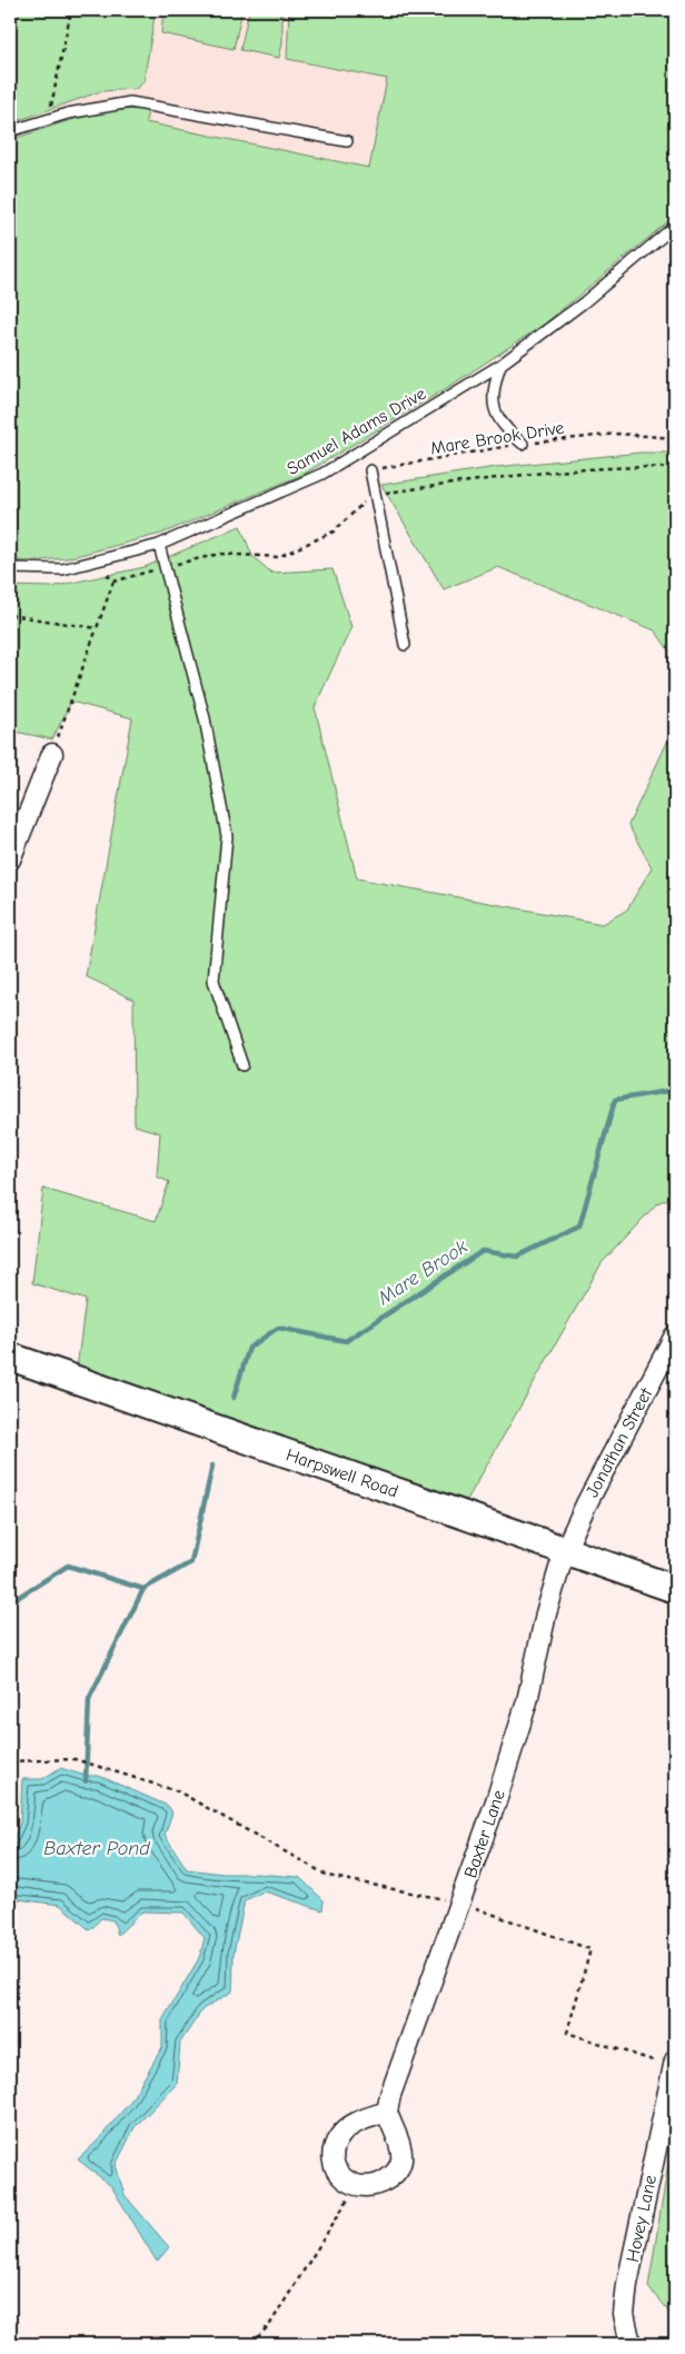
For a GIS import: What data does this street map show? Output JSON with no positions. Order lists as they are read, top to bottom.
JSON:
{
  "streets": {
    "main road": ["Harpswell Road"],
    "street": ["Jonathan Street", "Baxter Lane", "Hovey Lane"],
    "lane": ["Samuel Adams Drive"],
    "path": ["Mare Brook Drive"]
  },
  "crossings": [
    ["Jonathan Street", "Harpswell Road"],
    ["Jonathan Street", "Baxter Lane"],
    ["Harpswell Road", "Baxter Lane"]
  ],
  "water": ["Mare Brook", "Baxter Pond"]
}
